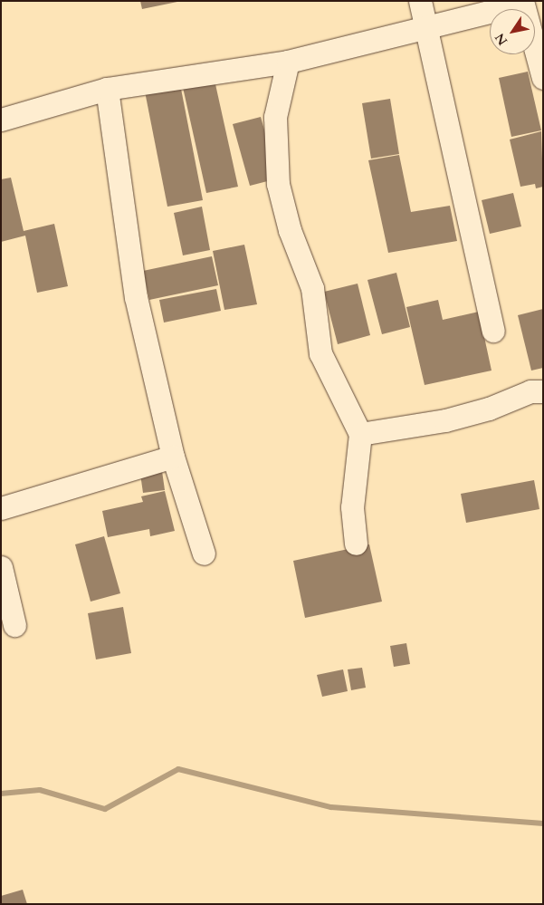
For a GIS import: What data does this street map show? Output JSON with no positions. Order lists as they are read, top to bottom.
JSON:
{
  "north": "bottom left"
}
